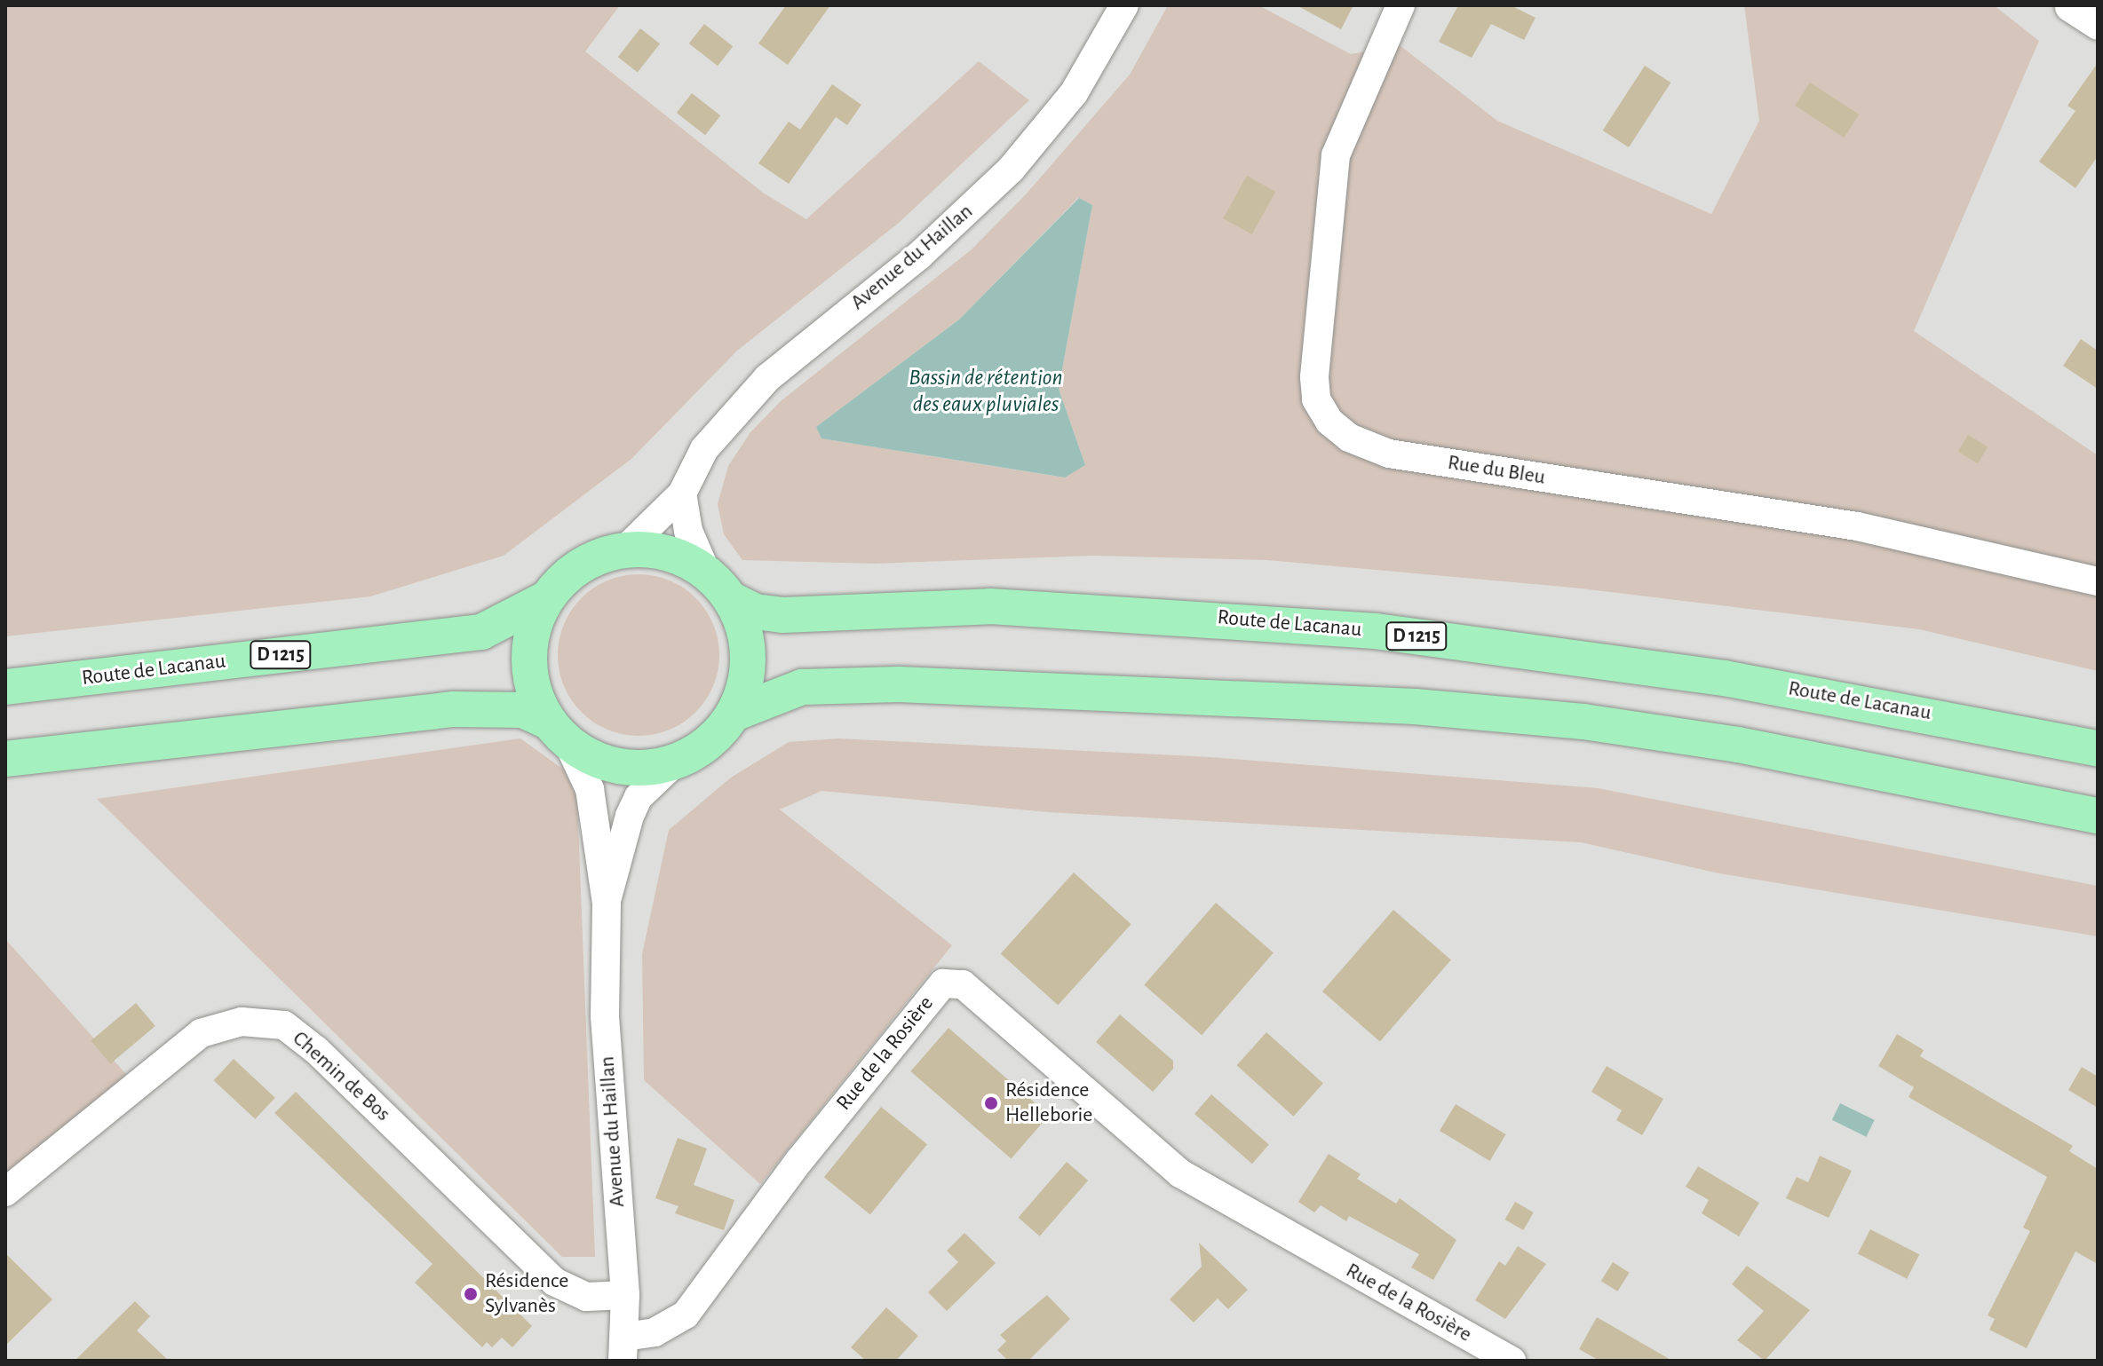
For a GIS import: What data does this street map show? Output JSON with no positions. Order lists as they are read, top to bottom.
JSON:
{
  "streets": {
    "main road": ["Route de Lacanau", "D 1215"],
    "street": [
      "Avenue du Haillan",
      "Rue du Bleu",
      "Rue de la Rosière",
      "Chemin de Bos"
    ]
  },
  "crossings": [
    ["Avenue du Haillan", "Route de Lacanau"],
    ["Avenue du Haillan", "Rue de la Rosière"],
    ["Avenue du Haillan", "Chemin de Bos"]
  ],
  "water": ["Bassin de rétention des eaux pluviales"],
  "places": ["Résidence Helleborie", "Résidence Sylvanès"]
}
